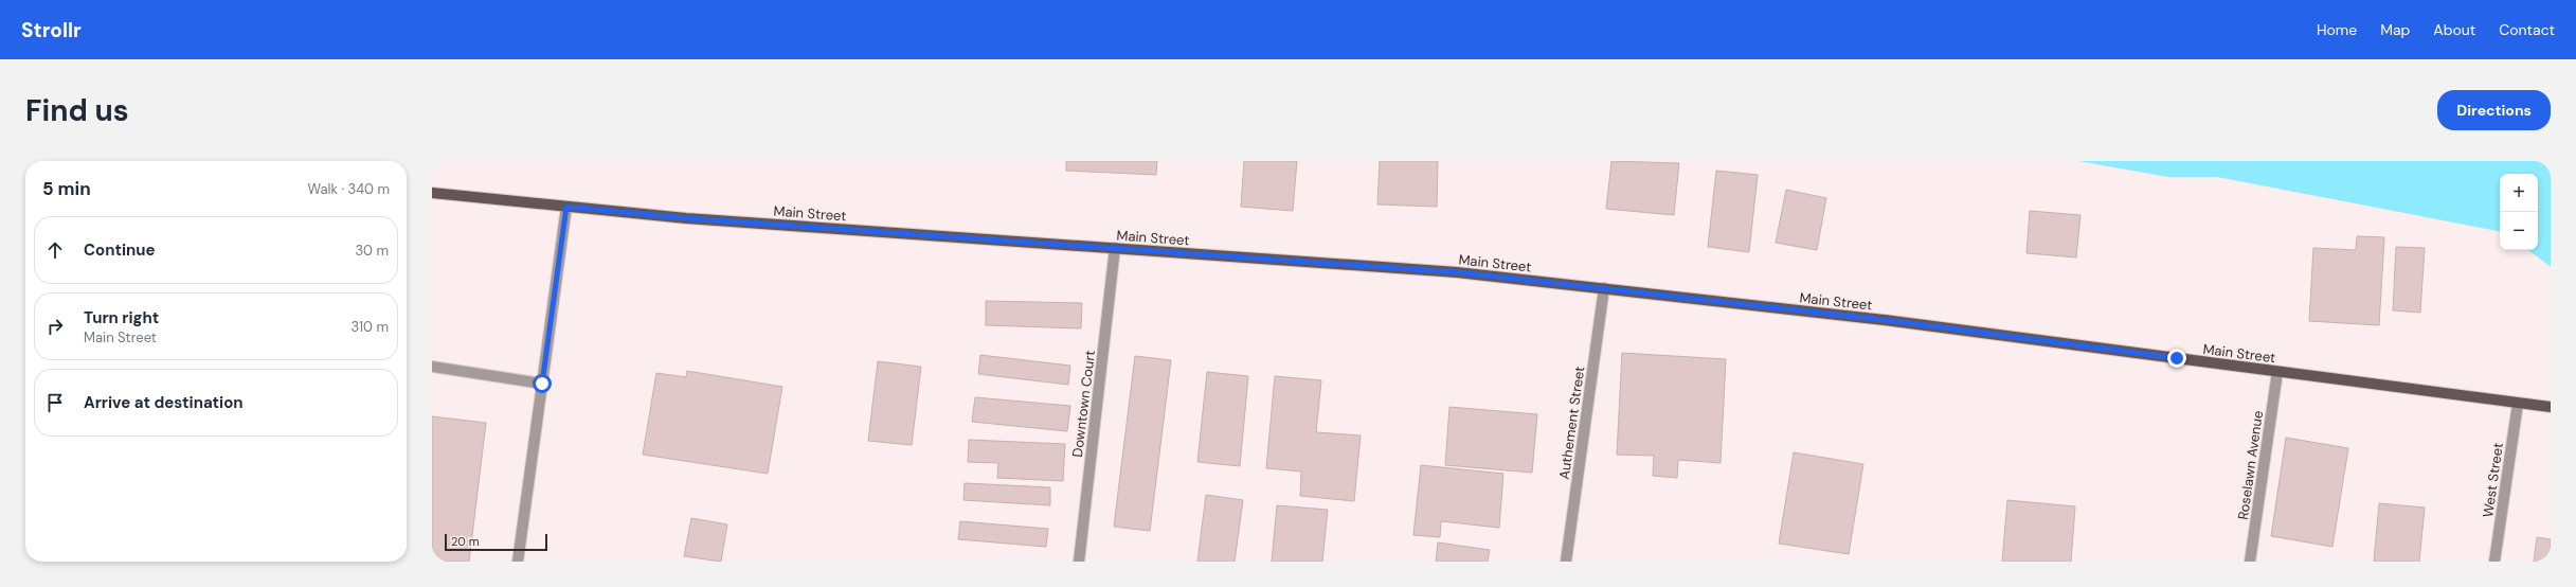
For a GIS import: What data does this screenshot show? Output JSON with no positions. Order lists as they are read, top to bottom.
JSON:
{
  "streets": {
    "main road": ["Main Street"],
    "street": [
      "Downtown Court",
      "Authement Street",
      "Roselawn Avenue",
      "West Street"
    ]
  },
  "crossings": [
    ["Main Street", "Downtown Court"],
    ["Main Street", "Authement Street"],
    ["Main Street", "Roselawn Avenue"],
    ["Main Street", "West Street"]
  ],
  "scale_bar": "20 m",
  "page": {
    "header": "Strollr",
    "nav": [
      "Home",
      "Map",
      "About",
      "Contact"
    ],
    "buttons": "Directions",
    "title": "Find us",
    "heading": ["5 min", "Walk · 340 m"],
    "map_buttons": ["+", "−"],
    "list": [
      ["Continue", "30 m"],
      ["Turn right", "Main Street", "310 m"],
      "Arrive at destination"
    ],
    "scale": "20 m"
  }
}
